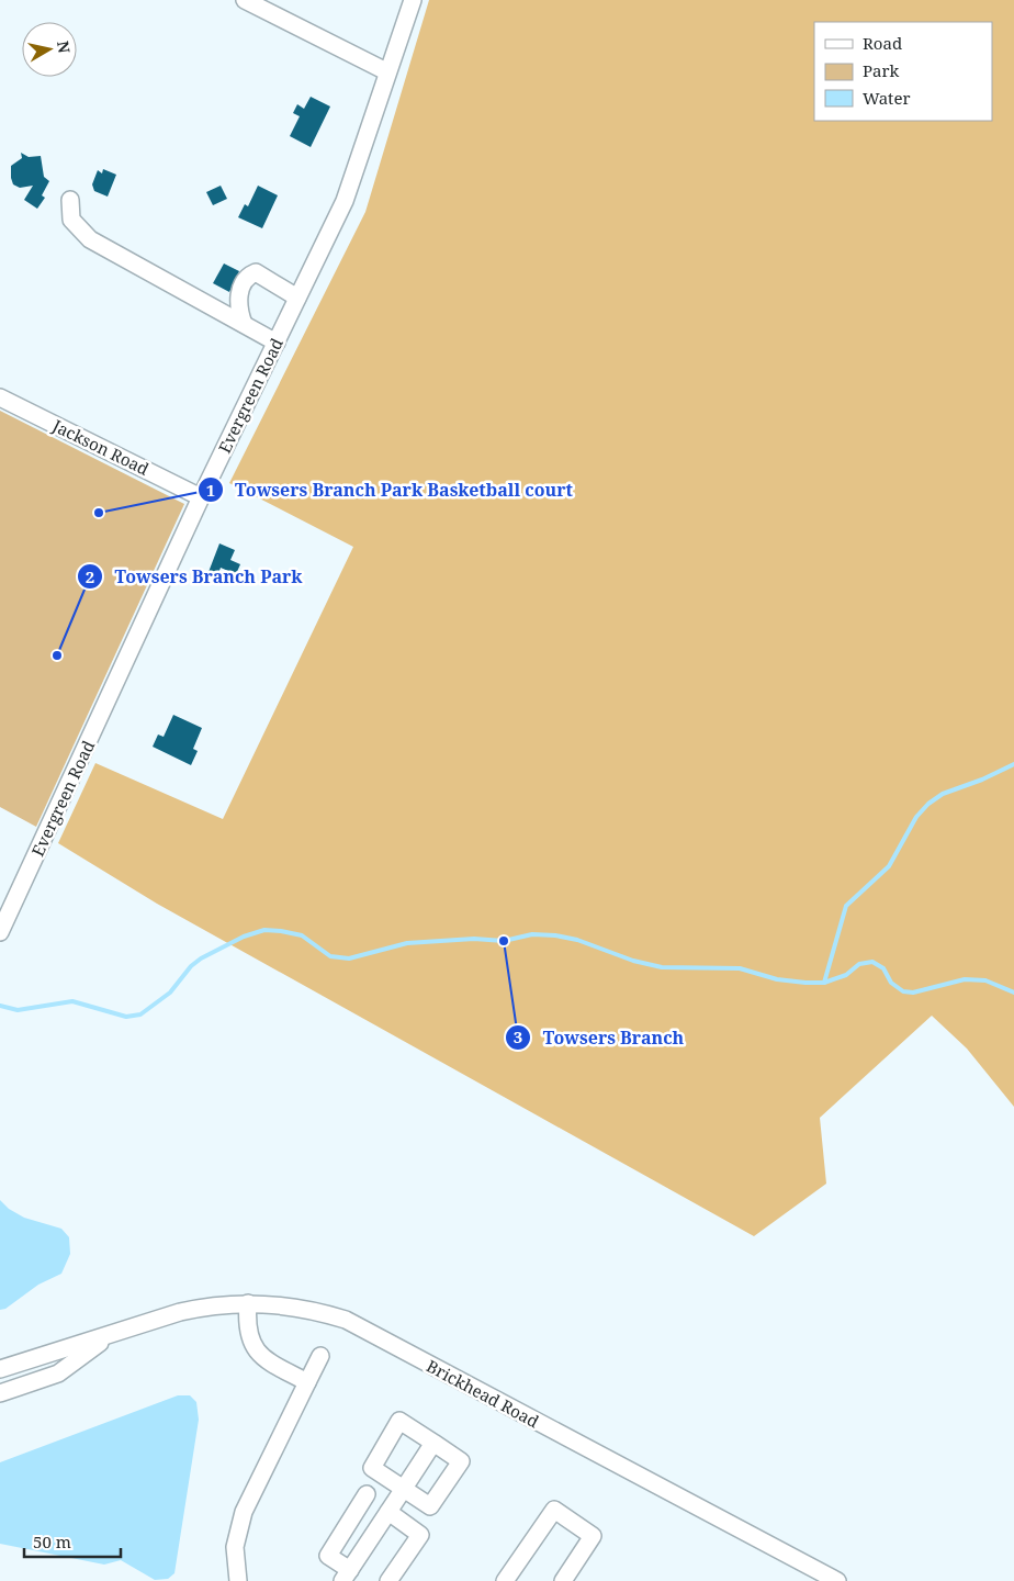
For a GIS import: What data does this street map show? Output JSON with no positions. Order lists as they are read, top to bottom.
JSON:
{
  "streets": {
    "street": ["Evergreen Road", "Jackson Road", "Brickhead Road"]
  },
  "crossings": [
    ["Evergreen Road", "Jackson Road"]
  ],
  "places": ["Towsers Branch Park Basketball court", "Towsers Branch Park", "Towsers Branch"],
  "legend": ["Road", "Park", "Water"],
  "scale_bar": "50 m",
  "north": "right"
}
